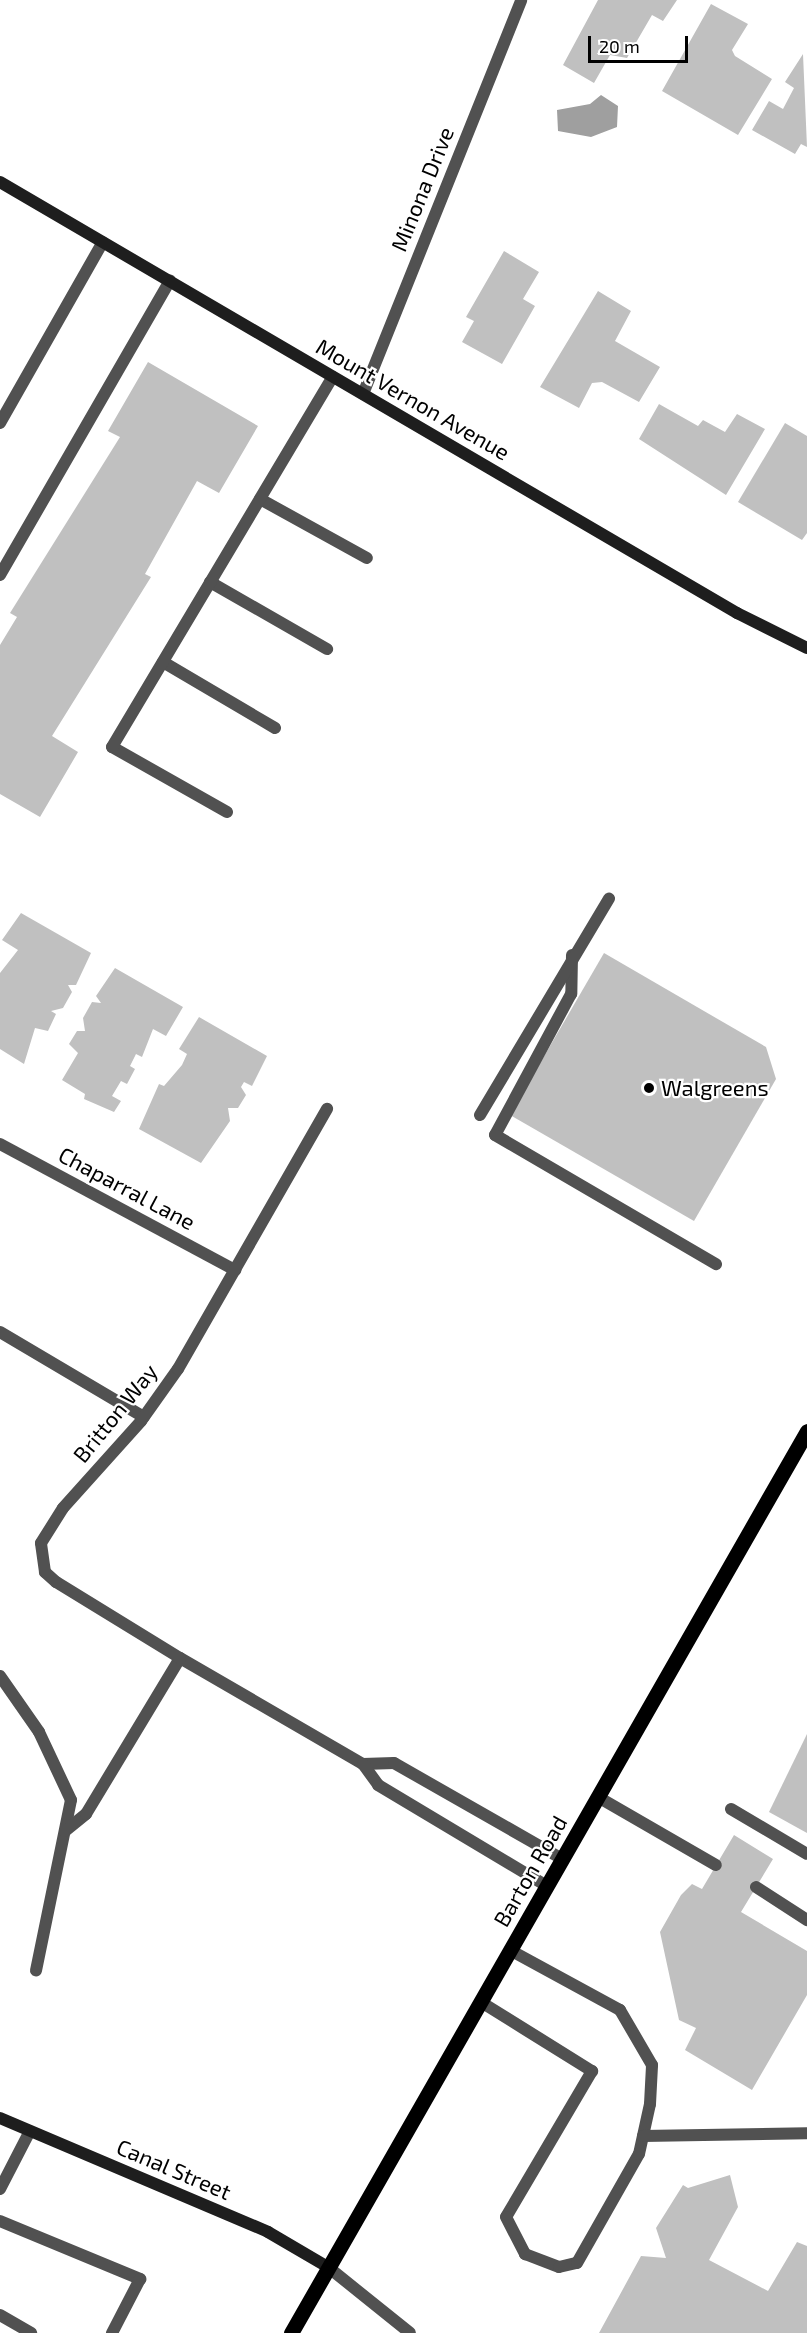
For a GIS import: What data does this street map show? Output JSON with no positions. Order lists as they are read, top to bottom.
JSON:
{
  "streets": {
    "main road": ["Mount Vernon Avenue", "Barton Road", "Canal Street"],
    "street": ["Minona Drive", "Chaparral Lane", "Britton Way"]
  },
  "crossings": [
    ["Minona Drive", "Mount Vernon Avenue"],
    ["Chaparral Lane", "Britton Way"],
    ["Barton Road", "Canal Street"]
  ],
  "places": ["Walgreens"],
  "scale_bar": "20 m"
}
